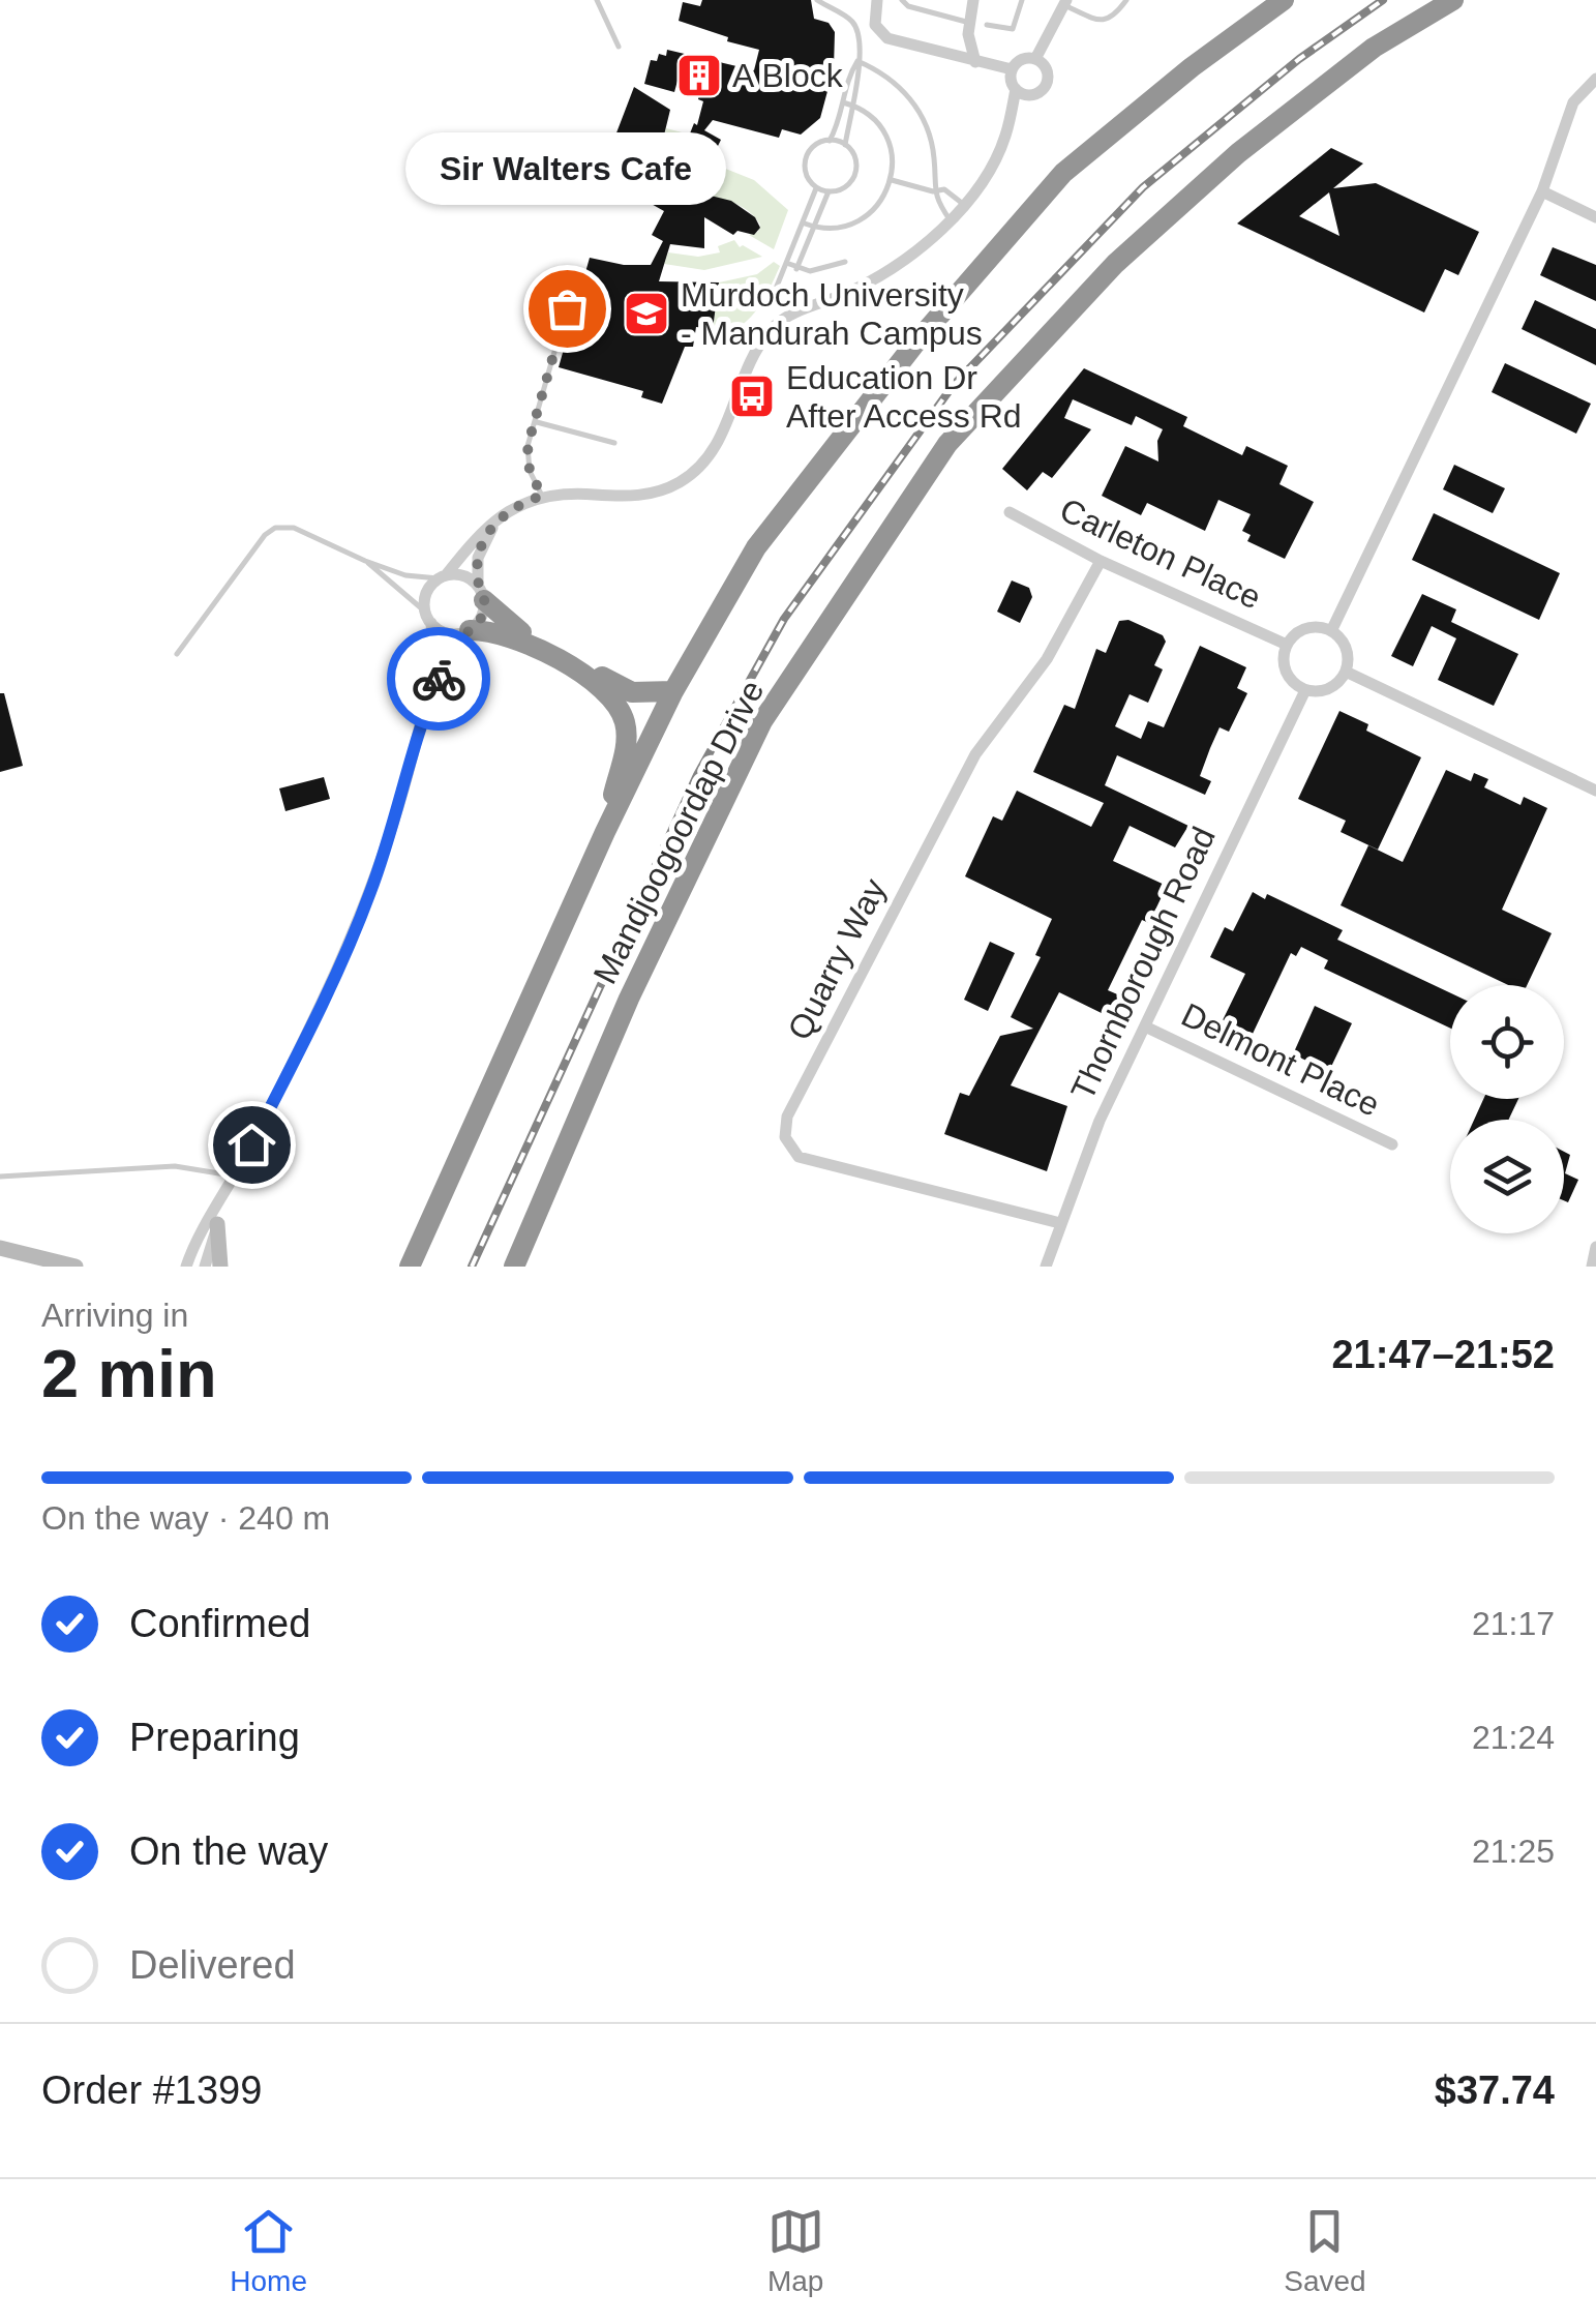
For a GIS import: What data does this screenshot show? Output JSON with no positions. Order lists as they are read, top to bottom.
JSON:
{
  "streets": {
    "highway": ["Mandjoogoordap Drive"],
    "street": [
      "Carleton Place",
      "Quarry Way",
      "Thornborough Road",
      "Delmont Place"
    ]
  },
  "crossings": [
    ["Carleton Place", "Quarry Way"],
    ["Carleton Place", "Thornborough Road"],
    ["Quarry Way", "Thornborough Road"],
    ["Thornborough Road", "Delmont Place"]
  ],
  "places": {
    "building": ["A Block"],
    "other": ["Sir Walters Cafe"],
    "school or university": ["Murdoch University - Mandurah Campus"],
    "bus stop": ["Education Dr After Access Rd"]
  },
  "page": {
    "bubble": "Sir Walters Cafe",
    "heading": ["2 min", "Arriving in", "21:47–21:52"],
    "panel": ["Order #1399", "$37.74"],
    "bar": "On the way · 240 m",
    "list": [
      ["Confirmed", "21:17"],
      ["Preparing", "21:24"],
      ["On the way", "21:25"],
      "Delivered"
    ],
    "tabs": ["Home", "Map", "Saved"]
  }
}
